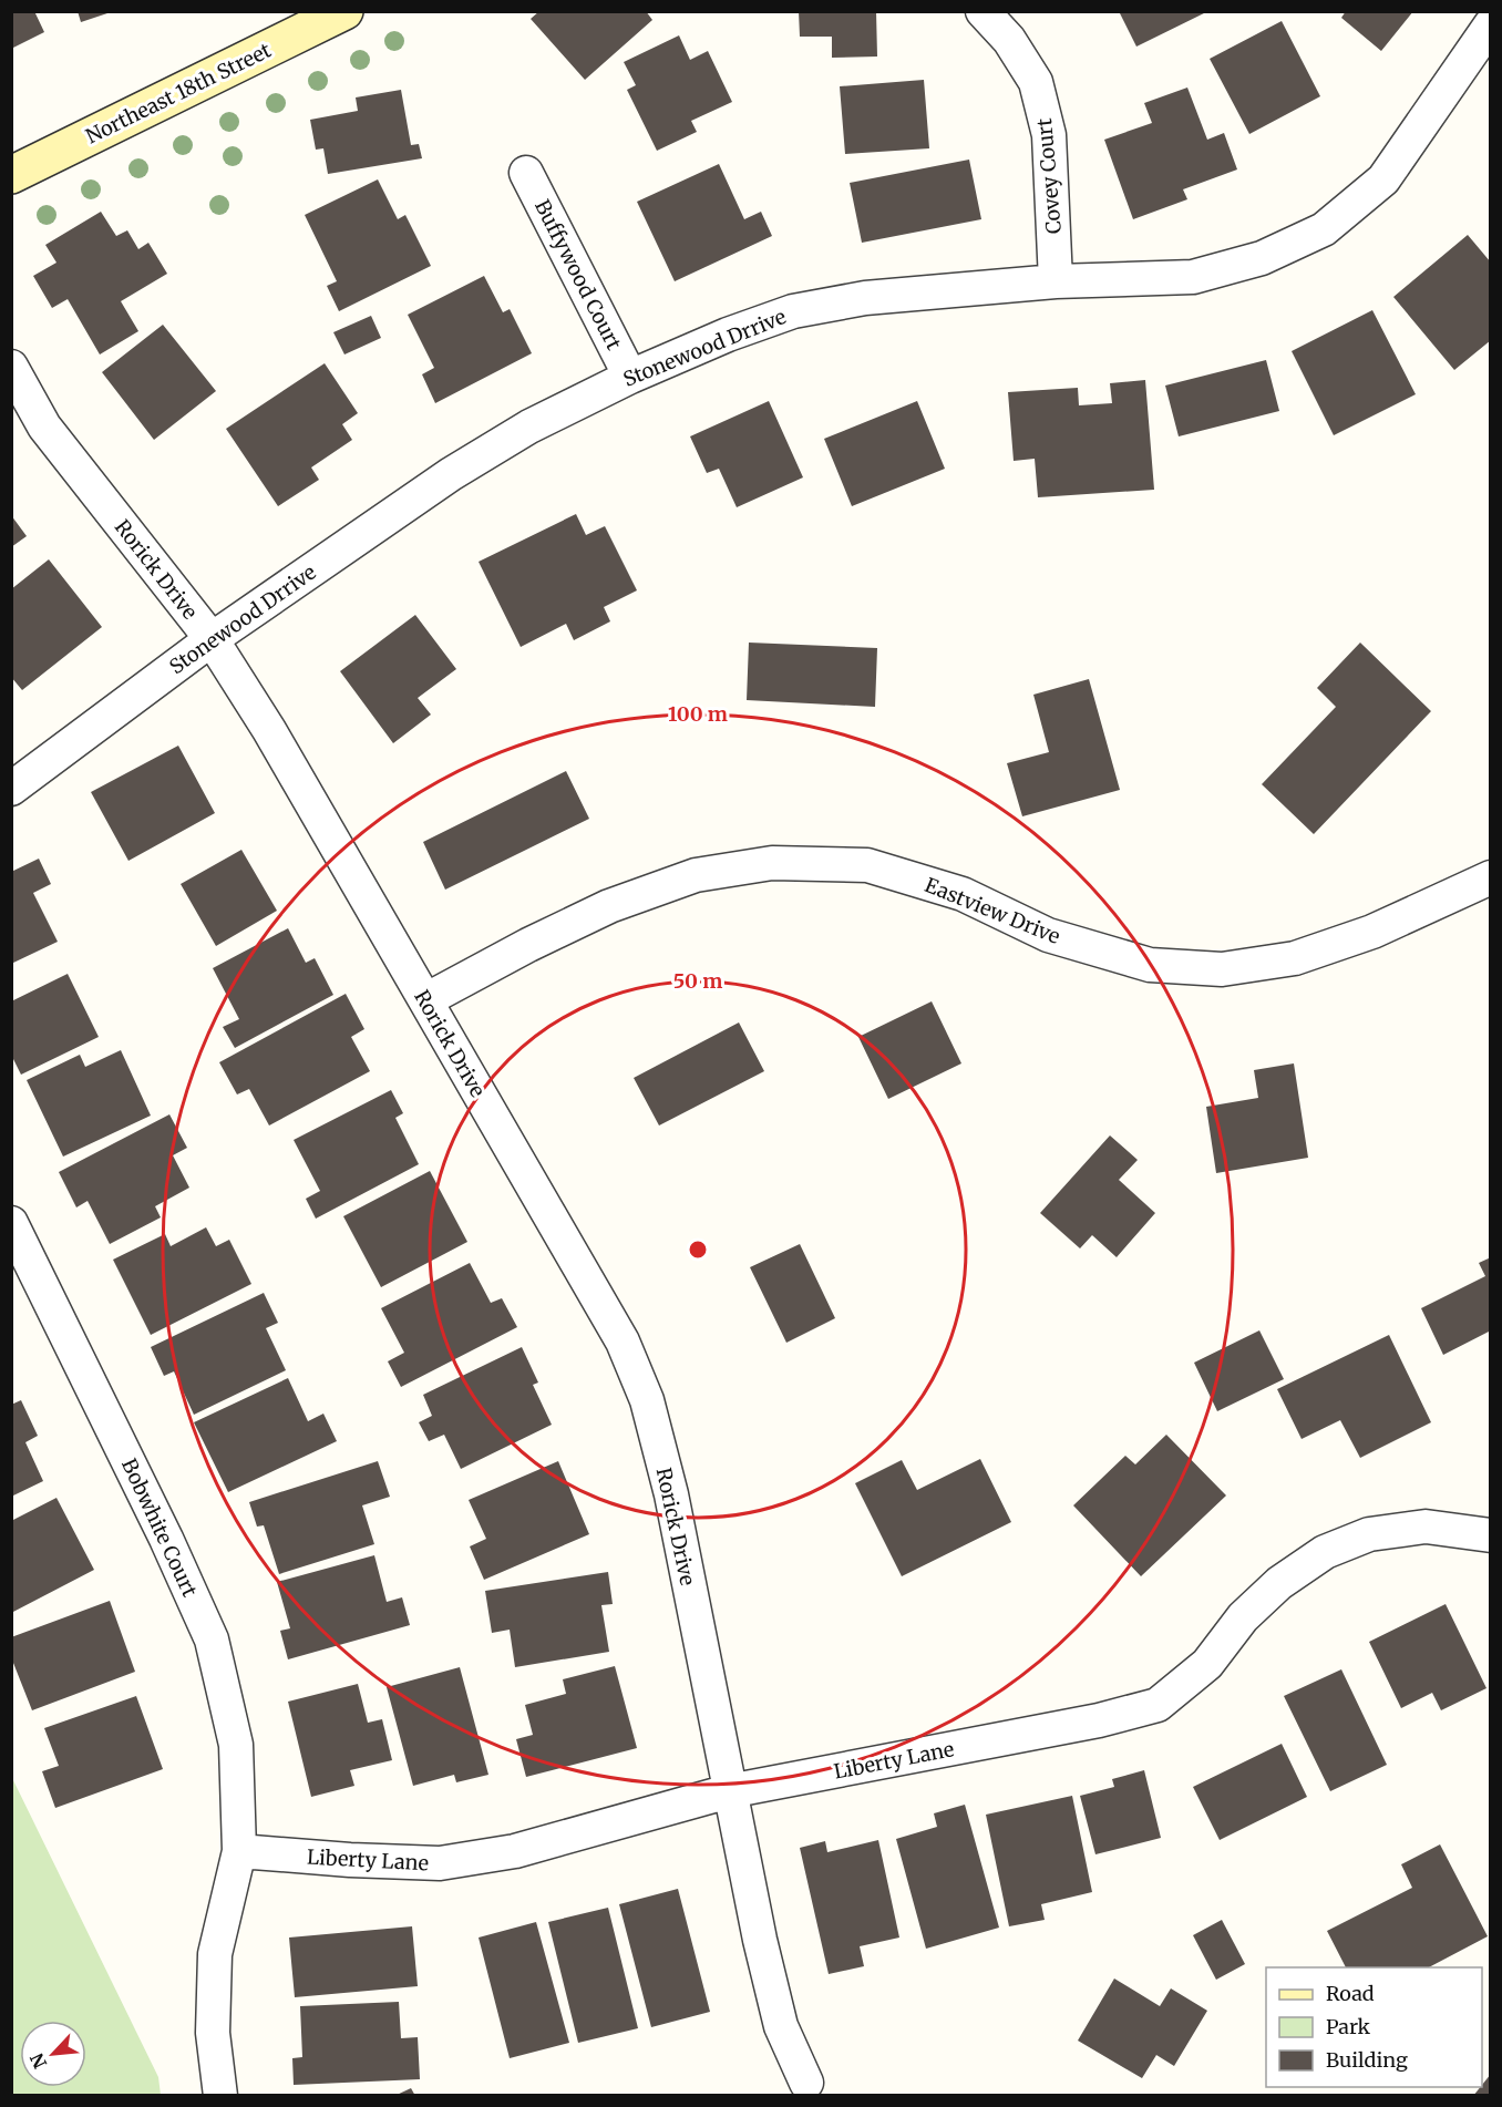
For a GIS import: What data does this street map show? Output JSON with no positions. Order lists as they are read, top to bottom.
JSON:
{
  "streets": {
    "main road": ["Northeast 18th Street"],
    "street": [
      "Covey Court",
      "Buffywood Court",
      "Stonewood Drrive",
      "Rorick Drive",
      "Eastview Drive",
      "Bobwhite Court",
      "Liberty Lane"
    ]
  },
  "crossings": [
    ["Covey Court", "Stonewood Drrive"],
    ["Buffywood Court", "Stonewood Drrive"],
    ["Stonewood Drrive", "Rorick Drive"],
    ["Rorick Drive", "Eastview Drive"],
    ["Rorick Drive", "Liberty Lane"],
    ["Bobwhite Court", "Liberty Lane"]
  ],
  "legend": ["Road", "Park", "Building"],
  "north": "bottom left",
  "rings": ["100 m", "50 m"]
}
